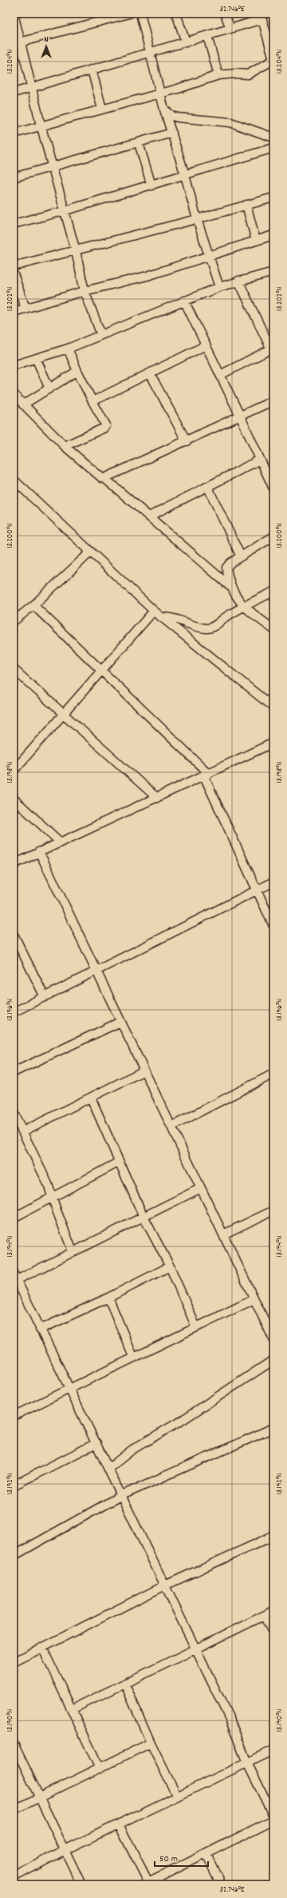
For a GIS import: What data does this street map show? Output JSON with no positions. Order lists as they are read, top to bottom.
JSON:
{
  "scale_bar": "50 m",
  "north": "top",
  "coordinates": [
    "32.746°E",
    "13.204°N",
    "13.202°N",
    "13.200°N",
    "13.198°N",
    "13.196°N",
    "13.194°N",
    "13.192°N",
    "13.190°N"
  ]
}
